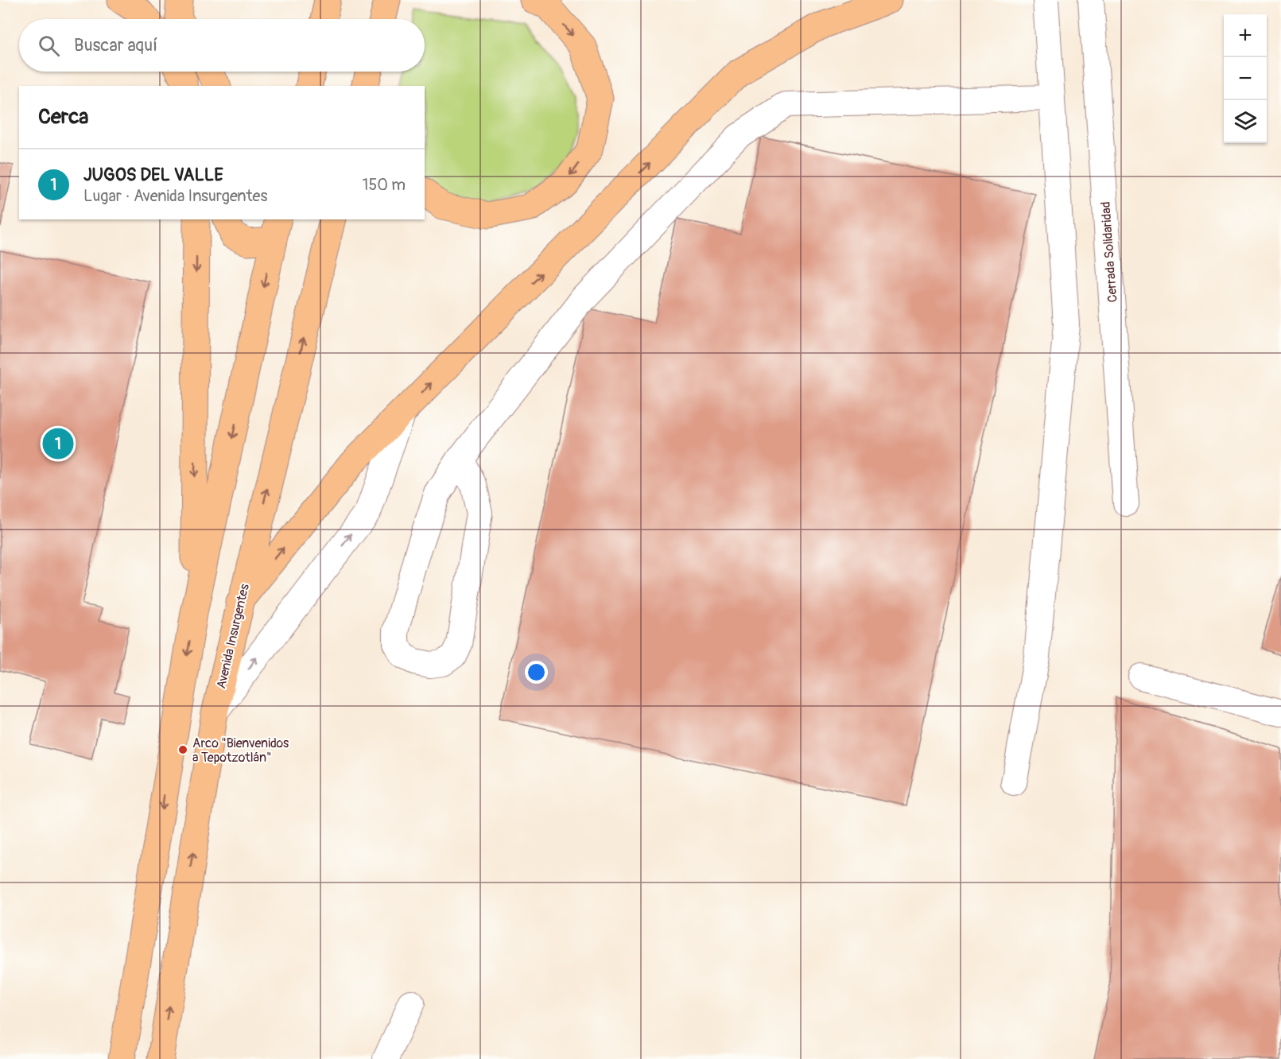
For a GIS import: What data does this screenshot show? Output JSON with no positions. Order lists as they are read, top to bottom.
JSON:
{
  "streets": {
    "main road": ["Avenida Insurgentes"],
    "street": ["Cerrada Solidaridad"]
  },
  "places": ["Arco \"Bienvenidos a Tepotzotlán\""],
  "page": {
    "map_buttons": ["+", "−"],
    "search": "Buscar aquí",
    "heading": "Cerca",
    "list": [
      {
        "mark": "1",
        "name": "JUGOS DEL VALLE",
        "note": "Lugar · Avenida Insurgentes",
        "value": "150 m"
      }
    ],
    "pins": "1"
  }
}
